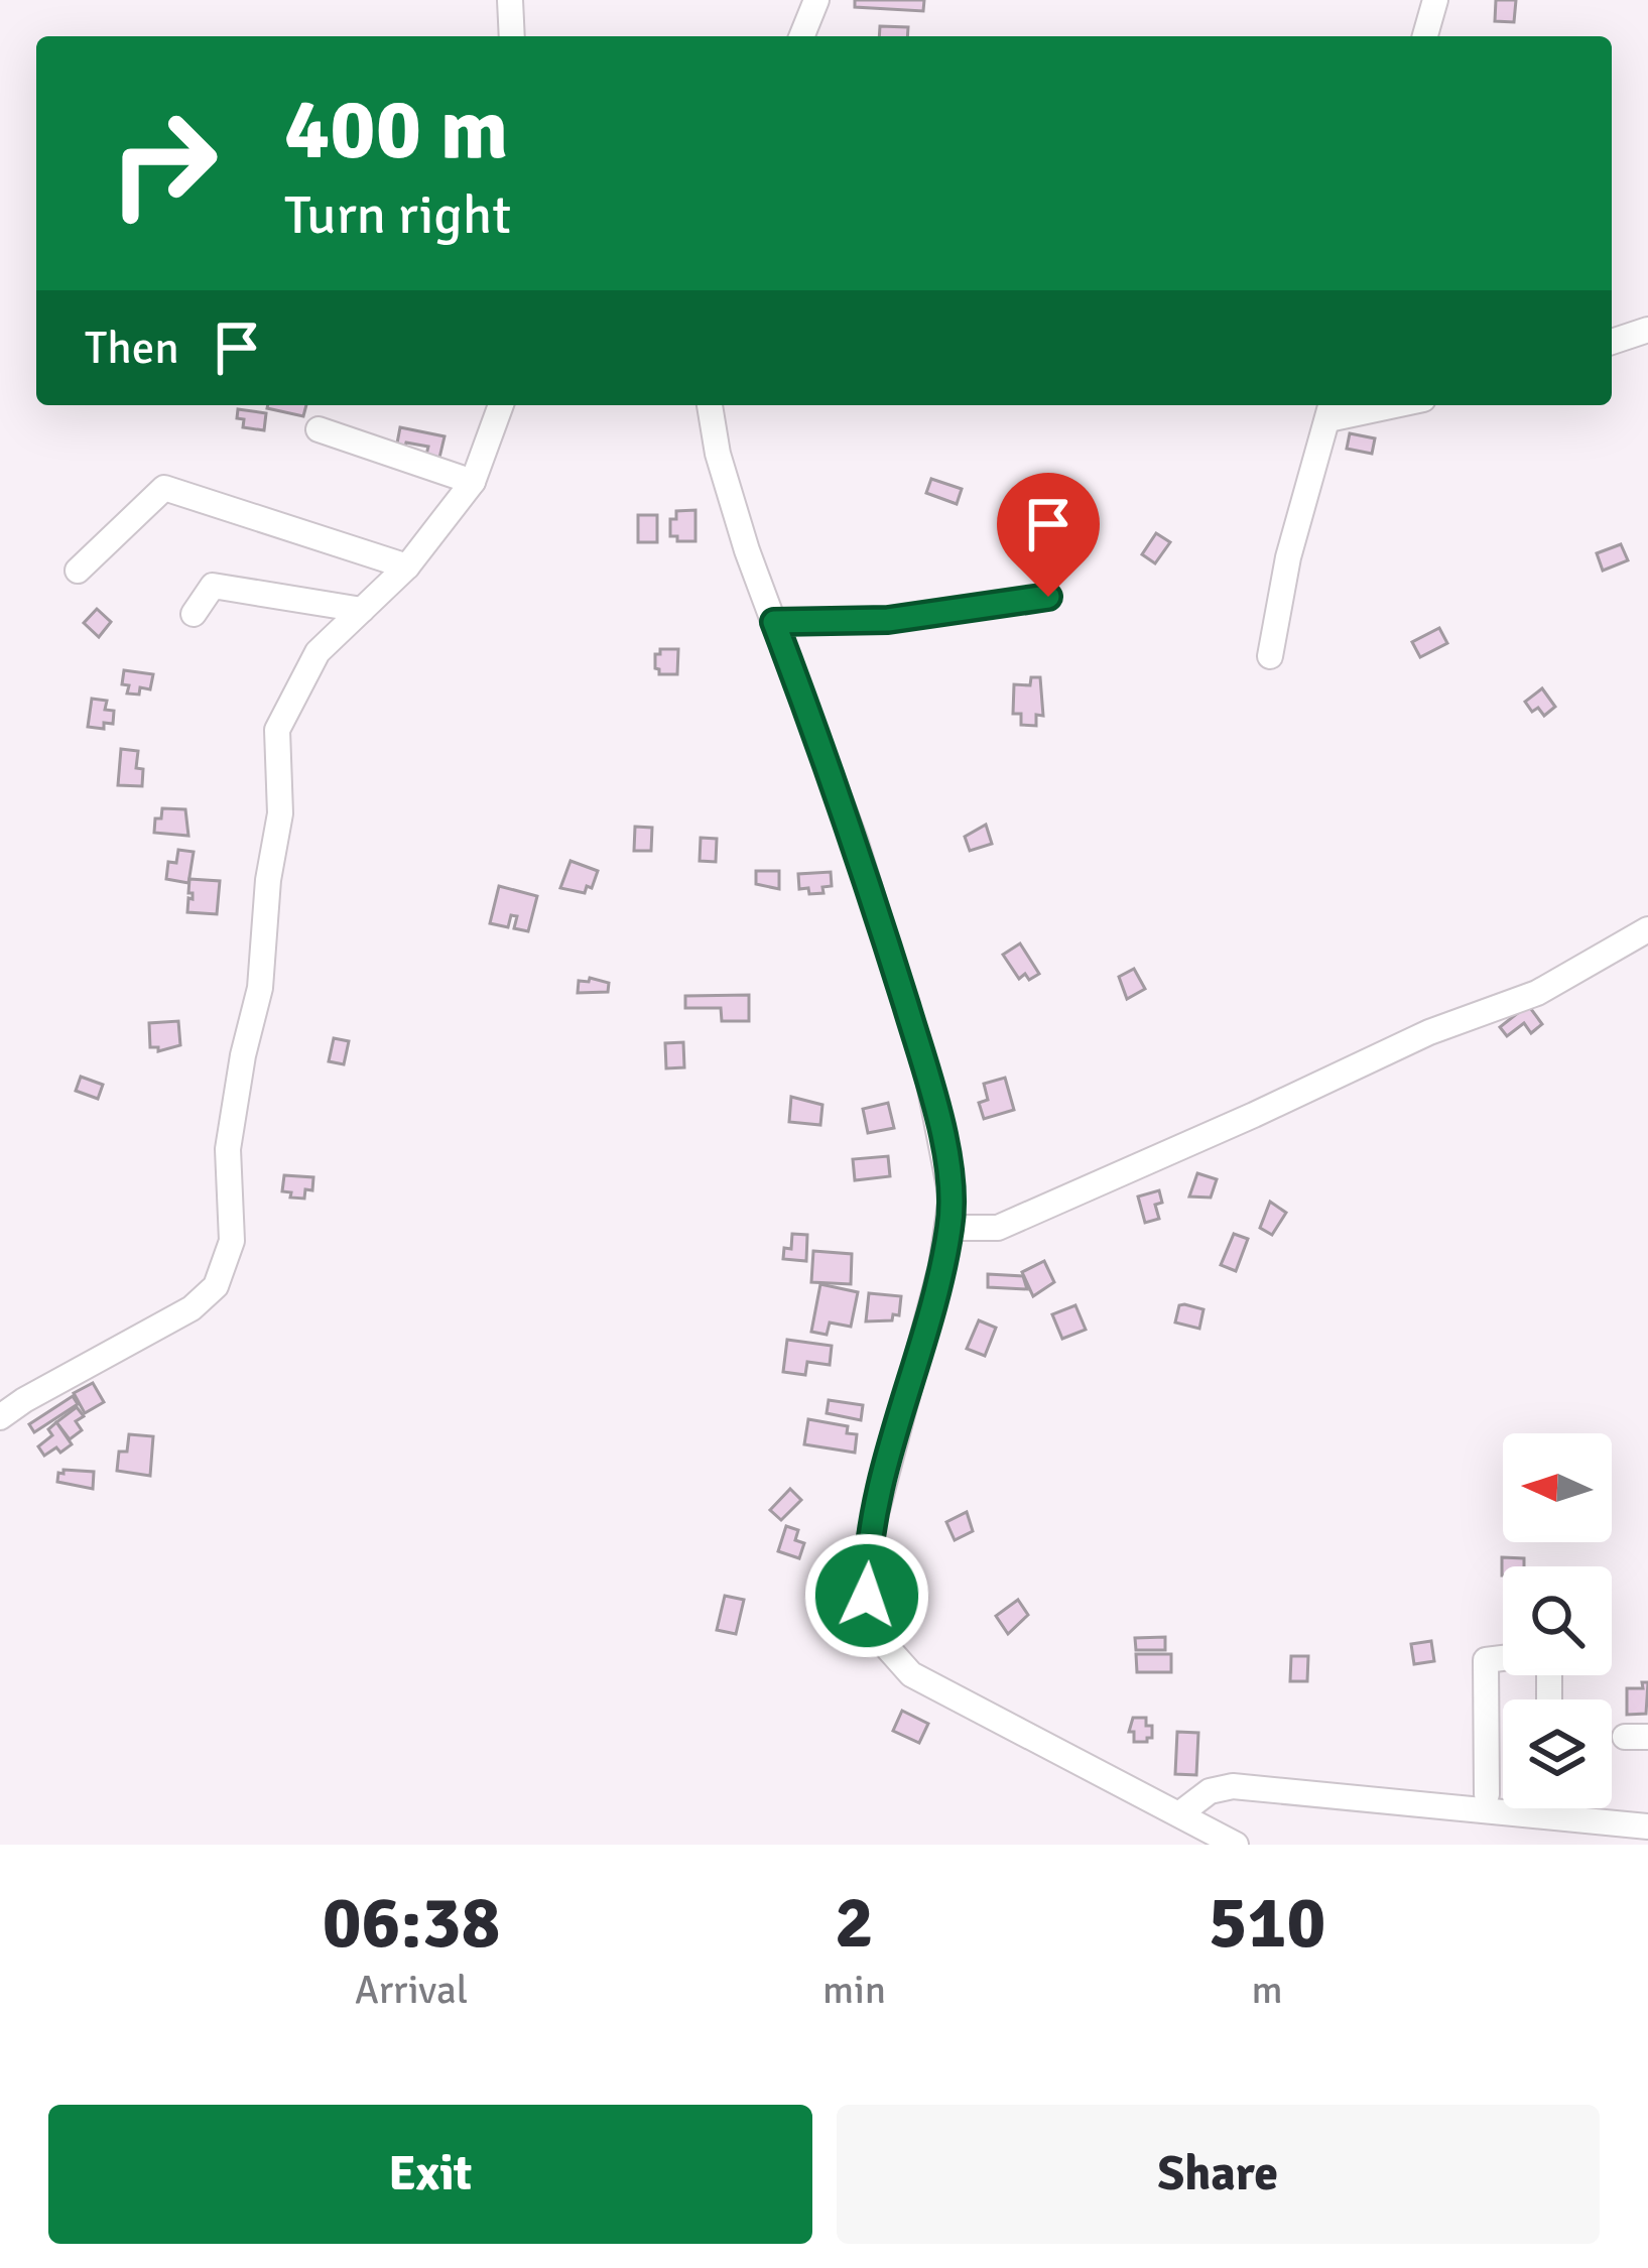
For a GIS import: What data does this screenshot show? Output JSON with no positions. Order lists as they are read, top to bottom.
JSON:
{
  "north": "left",
  "page": {
    "turn": ["400 m", "Turn right"],
    "then": "Then",
    "eta": [
      "06:38",
      "Arrival",
      "2",
      "min",
      "510",
      "m"
    ],
    "buttons": ["Exit", "Share"]
  }
}
